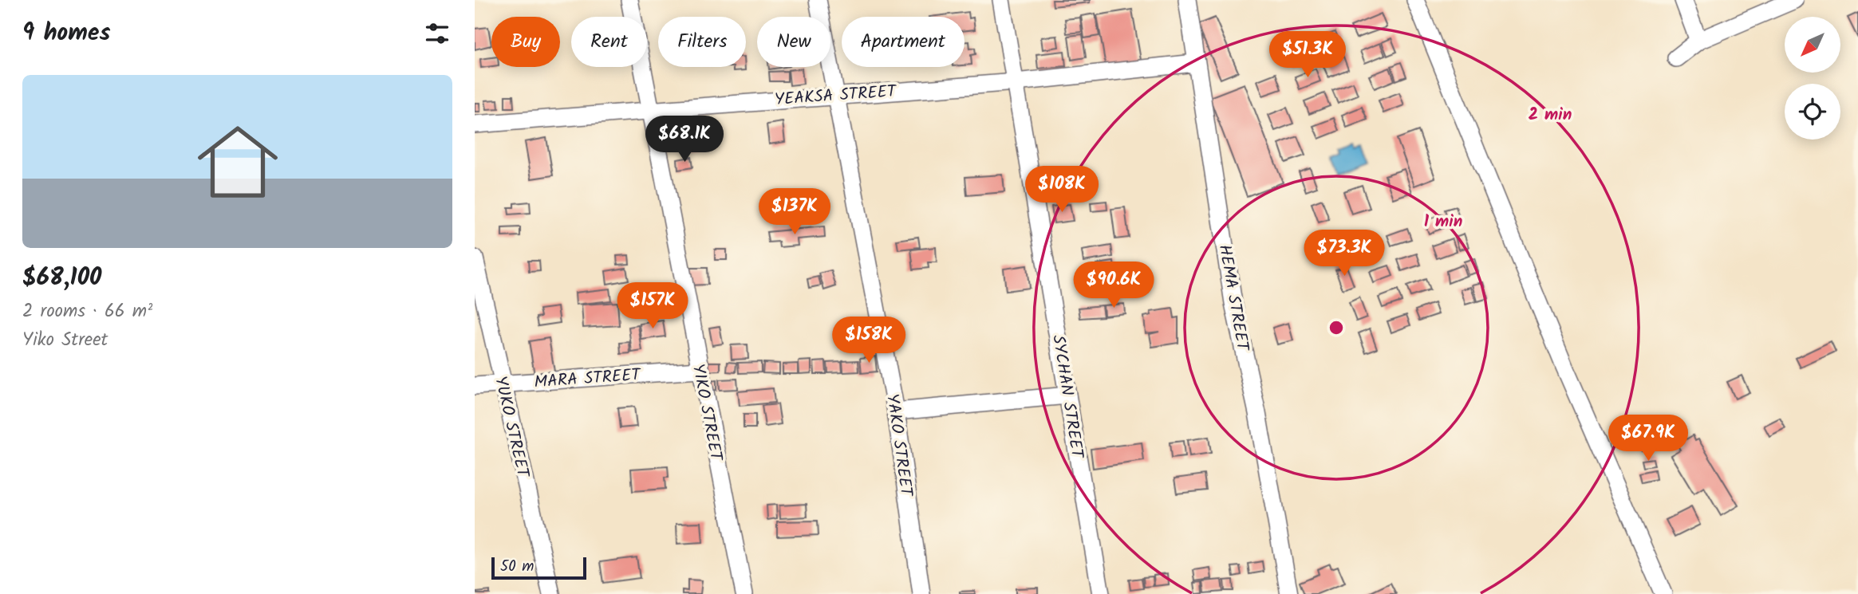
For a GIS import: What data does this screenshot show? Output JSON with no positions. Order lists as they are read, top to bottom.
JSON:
{
  "streets": {
    "street": [
      "YEAKSA STREET",
      "HEMA STREET",
      "MARA STREET",
      "SYCHAN STREET",
      "YIKO STREET",
      "YUKO STREET",
      "YAKO STREET"
    ]
  },
  "crossings": [
    ["YEAKSA STREET", "HEMA STREET"],
    ["YEAKSA STREET", "SYCHAN STREET"],
    ["YEAKSA STREET", "YIKO STREET"],
    ["YEAKSA STREET", "YAKO STREET"],
    ["MARA STREET", "YIKO STREET"],
    ["MARA STREET", "YUKO STREET"]
  ],
  "scale_bar": "50 m",
  "north": "bottom left",
  "page": {
    "heading": "9 homes",
    "chip": [
      "Buy",
      "Rent",
      "Filters",
      "New",
      "Apartment"
    ],
    "price": [
      "$51.3K",
      "$68.1K",
      "$108K",
      "$137K",
      "$73.3K",
      "$90.6K",
      "$157K",
      "$158K",
      "$67.9K"
    ],
    "list": [
      {
        "name": "$68,100",
        "note": "2 rooms · 66 m² · Yiko Street"
      }
    ],
    "scale": "50 m"
  },
  "rings": ["2 min", "1 min"]
}
